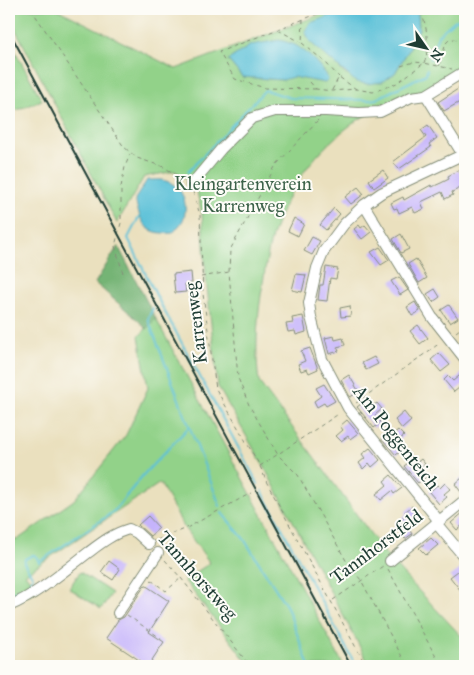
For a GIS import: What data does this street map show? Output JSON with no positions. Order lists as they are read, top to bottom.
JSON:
{
  "streets": {
    "street": ["Am Poggenteich", "Tannhorstfeld", "Tannhorstweg"],
    "path": ["Karrenweg"]
  },
  "crossings": [
    ["Karrenweg", "Tannhorstfeld"],
    ["Am Poggenteich", "Tannhorstfeld"]
  ],
  "parks": ["Kleingartenverein Karrenweg"],
  "north": "bottom right"
}
